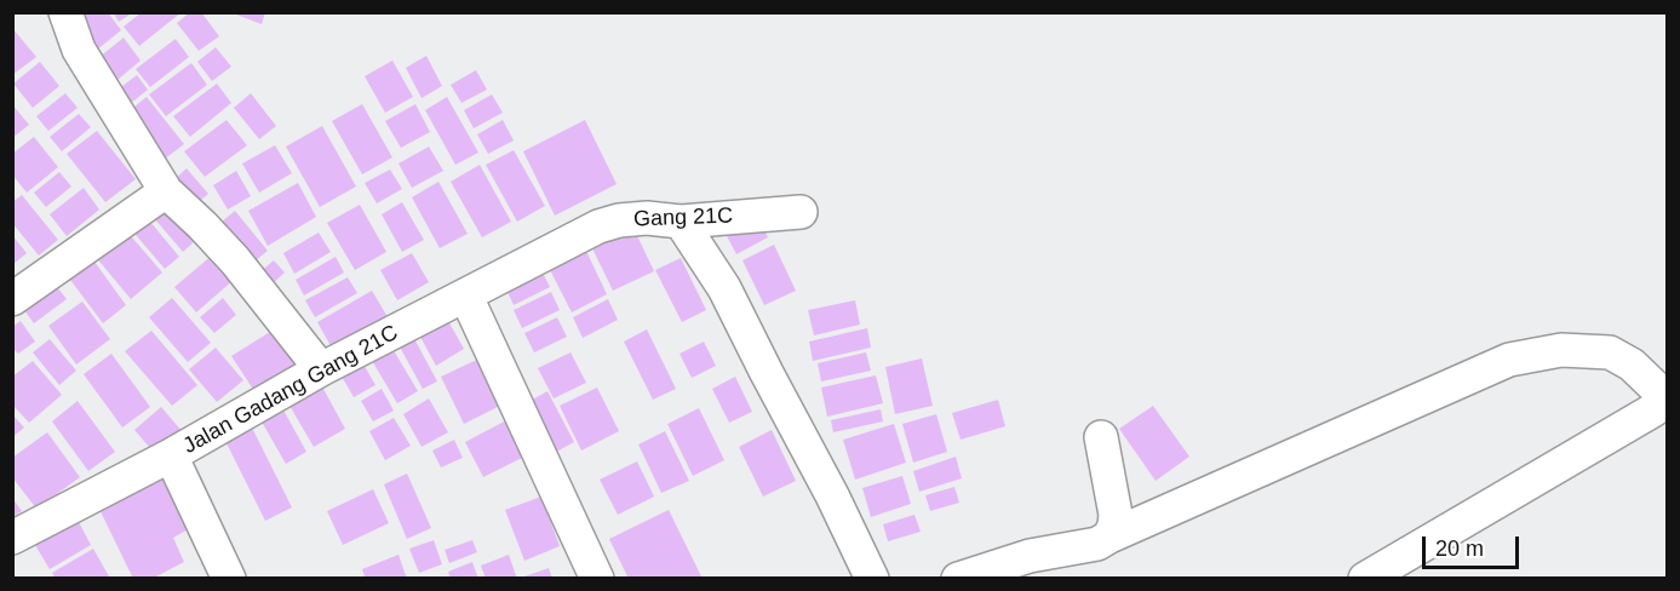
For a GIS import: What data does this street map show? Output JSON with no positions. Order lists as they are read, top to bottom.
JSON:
{
  "streets": {
    "street": ["Gang 21C", "Jalan Gadang Gang 21C"]
  },
  "crossings": [
    ["Gang 21C", "Jalan Gadang Gang 21C"]
  ],
  "scale_bar": "20 m"
}
